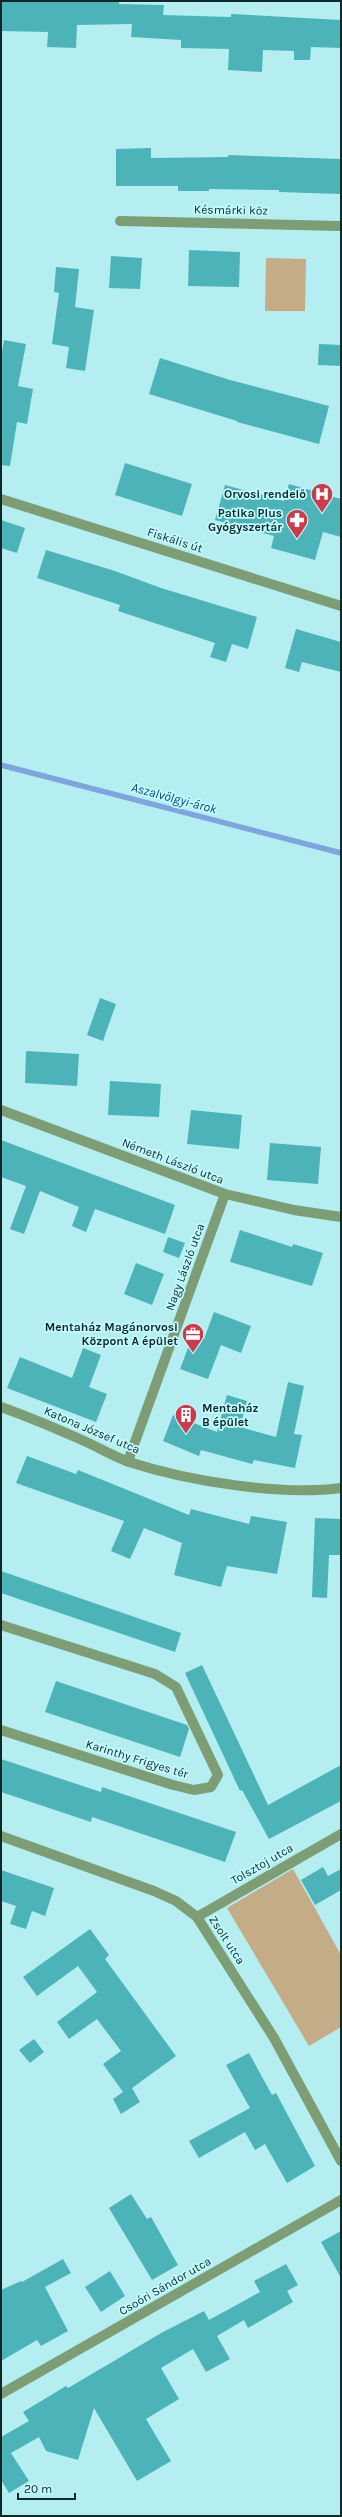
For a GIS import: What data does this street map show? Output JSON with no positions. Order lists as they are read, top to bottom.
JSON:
{
  "streets": {
    "street": [
      "Késmárki köz",
      "Fiskális út",
      "Németh László utca",
      "Nagy László utca",
      "Katona József utca",
      "Karinthy Frigyes tér",
      "Tolsztoj utca",
      "Zsolt utca",
      "Csoóri Sándor utca"
    ]
  },
  "crossings": [
    ["Németh László utca", "Nagy László utca"],
    ["Nagy László utca", "Katona József utca"],
    ["Tolsztoj utca", "Zsolt utca"]
  ],
  "water": ["Aszalvölgyi-árok"],
  "places": {
    "hospital": ["Orvosi rendelő"],
    "pharmacy": ["Patika Plus Gyógyszertár"],
    "office": ["Mentaház Magánorvosi Központ A épület"],
    "building": ["Mentaház B épület"]
  },
  "scale_bar": "20 m"
}
